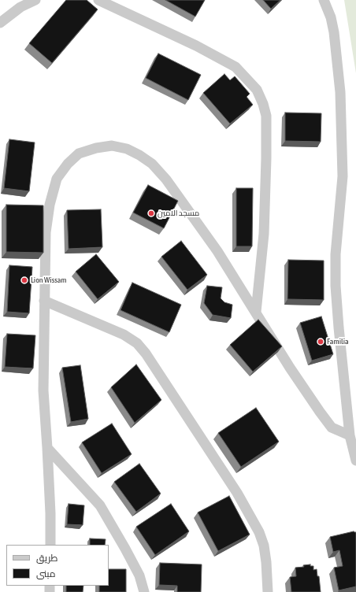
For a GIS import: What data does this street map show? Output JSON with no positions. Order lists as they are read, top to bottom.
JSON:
{
  "places": ["مسجد الامين", "Lion Wissam", "Familia"],
  "legend": ["طريق", "مبنى"]
}
